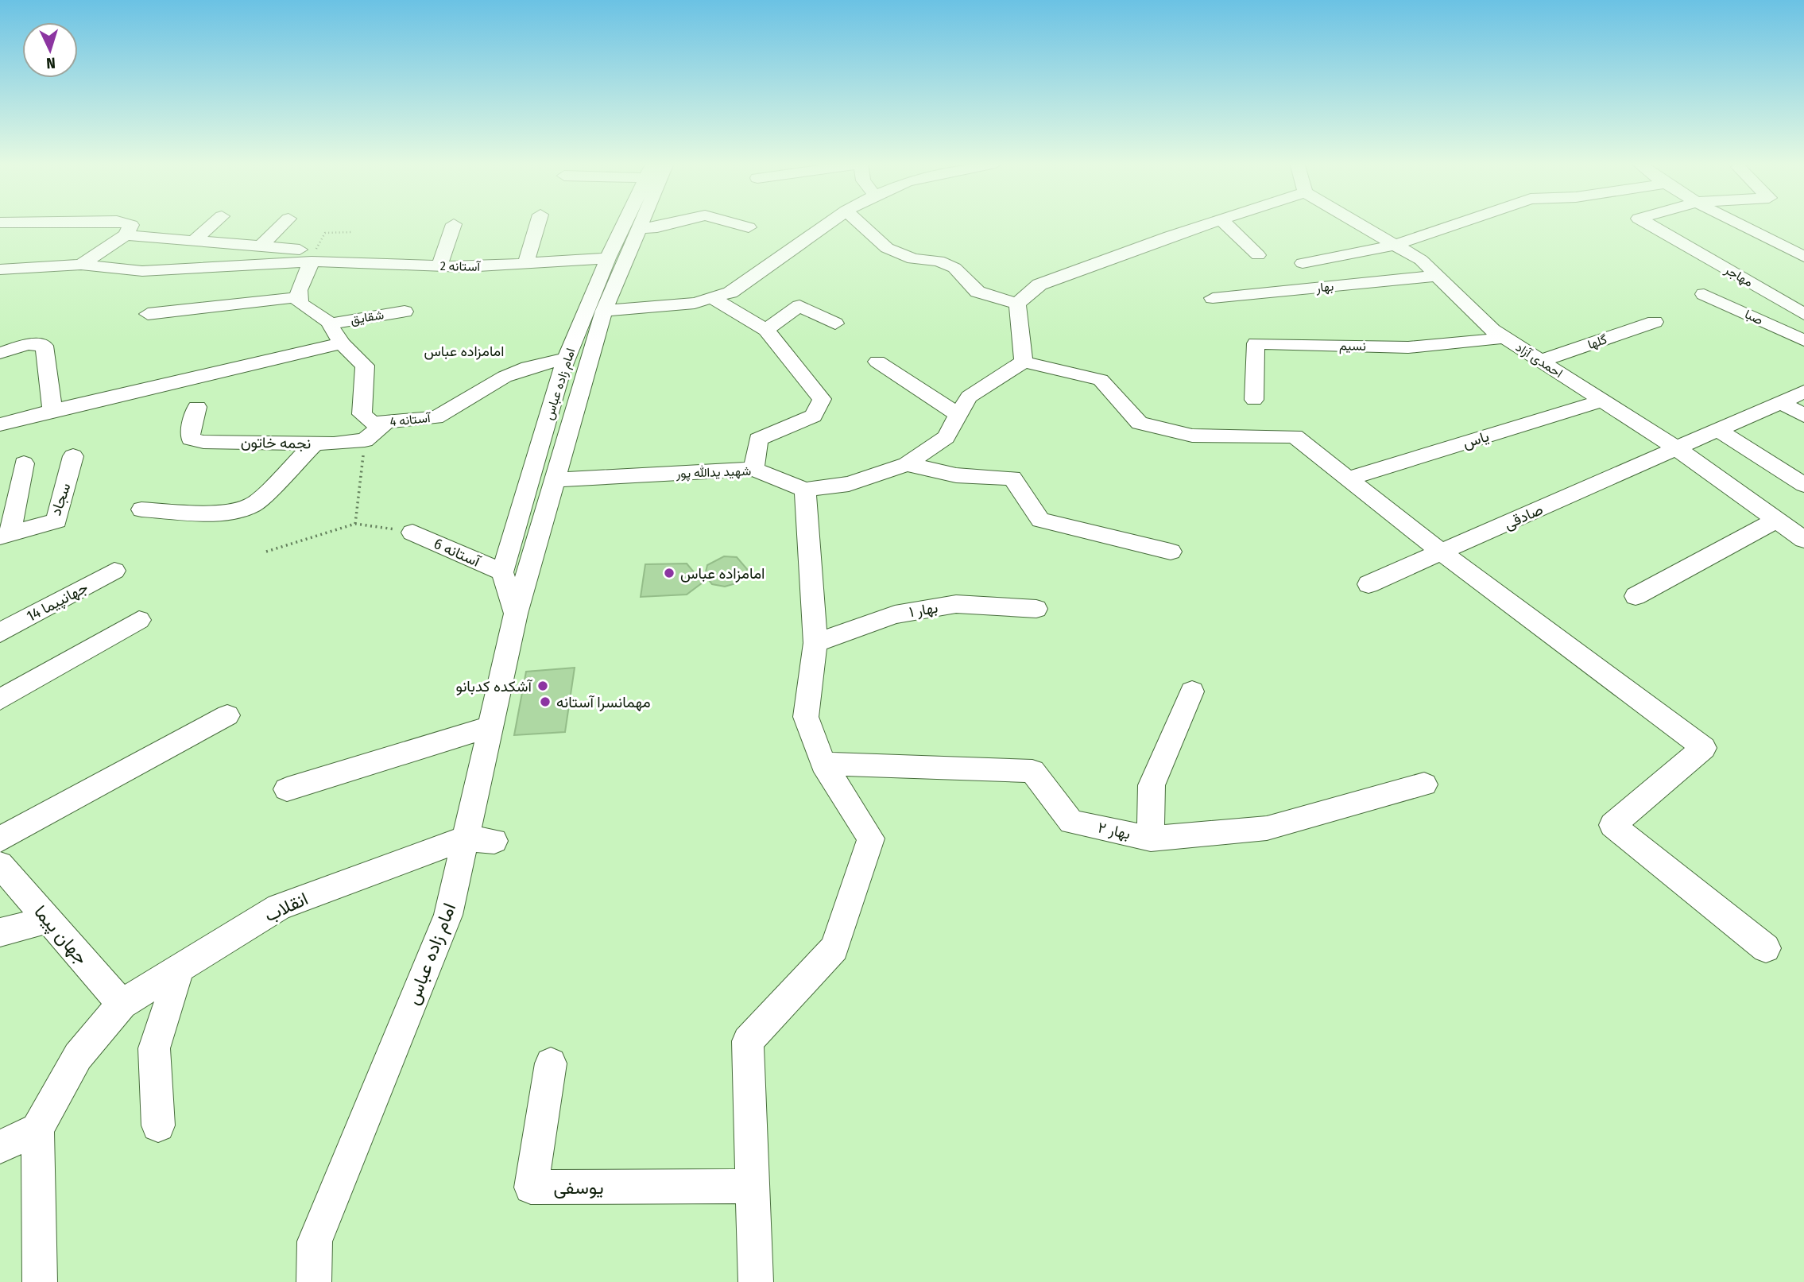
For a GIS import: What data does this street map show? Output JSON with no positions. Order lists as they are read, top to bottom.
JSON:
{
  "streets": {
    "street": [
      "آستانه 2",
      "مهاجر",
      "بهار",
      "شقایق",
      "صبا",
      "گلها",
      "نسیم",
      "احمدی آزاد",
      "امام زاده عباس",
      "آستانه 4",
      "یاس",
      "نجمه خاتون",
      "شهید یدالله پور",
      "سجاد",
      "صادقی",
      "آستانه 6",
      "جهانپیما 14",
      "بهار ۱",
      "بهار ۲",
      "انقلاب",
      "جهان پیما",
      "یوسفی"
    ]
  },
  "crossings": [
    ["آستانه 2", "امام زاده عباس"],
    ["بهار", "احمدی آزاد"],
    ["شقایق", "آستانه 4"],
    ["گلها", "احمدی آزاد"],
    ["نسیم", "احمدی آزاد"],
    ["احمدی آزاد", "یاس"],
    ["احمدی آزاد", "صادقی"],
    ["امام زاده عباس", "آستانه 4"],
    ["امام زاده عباس", "شهید یدالله پور"],
    ["امام زاده عباس", "آستانه 6"],
    ["امام زاده عباس", "انقلاب"],
    ["انقلاب", "جهان پیما"]
  ],
  "districts": ["امامزاده عباس"],
  "places": ["امامزاده عباس", "آشکده کدبانو", "مهمانسرا آستانه"],
  "north": "bottom"
}
